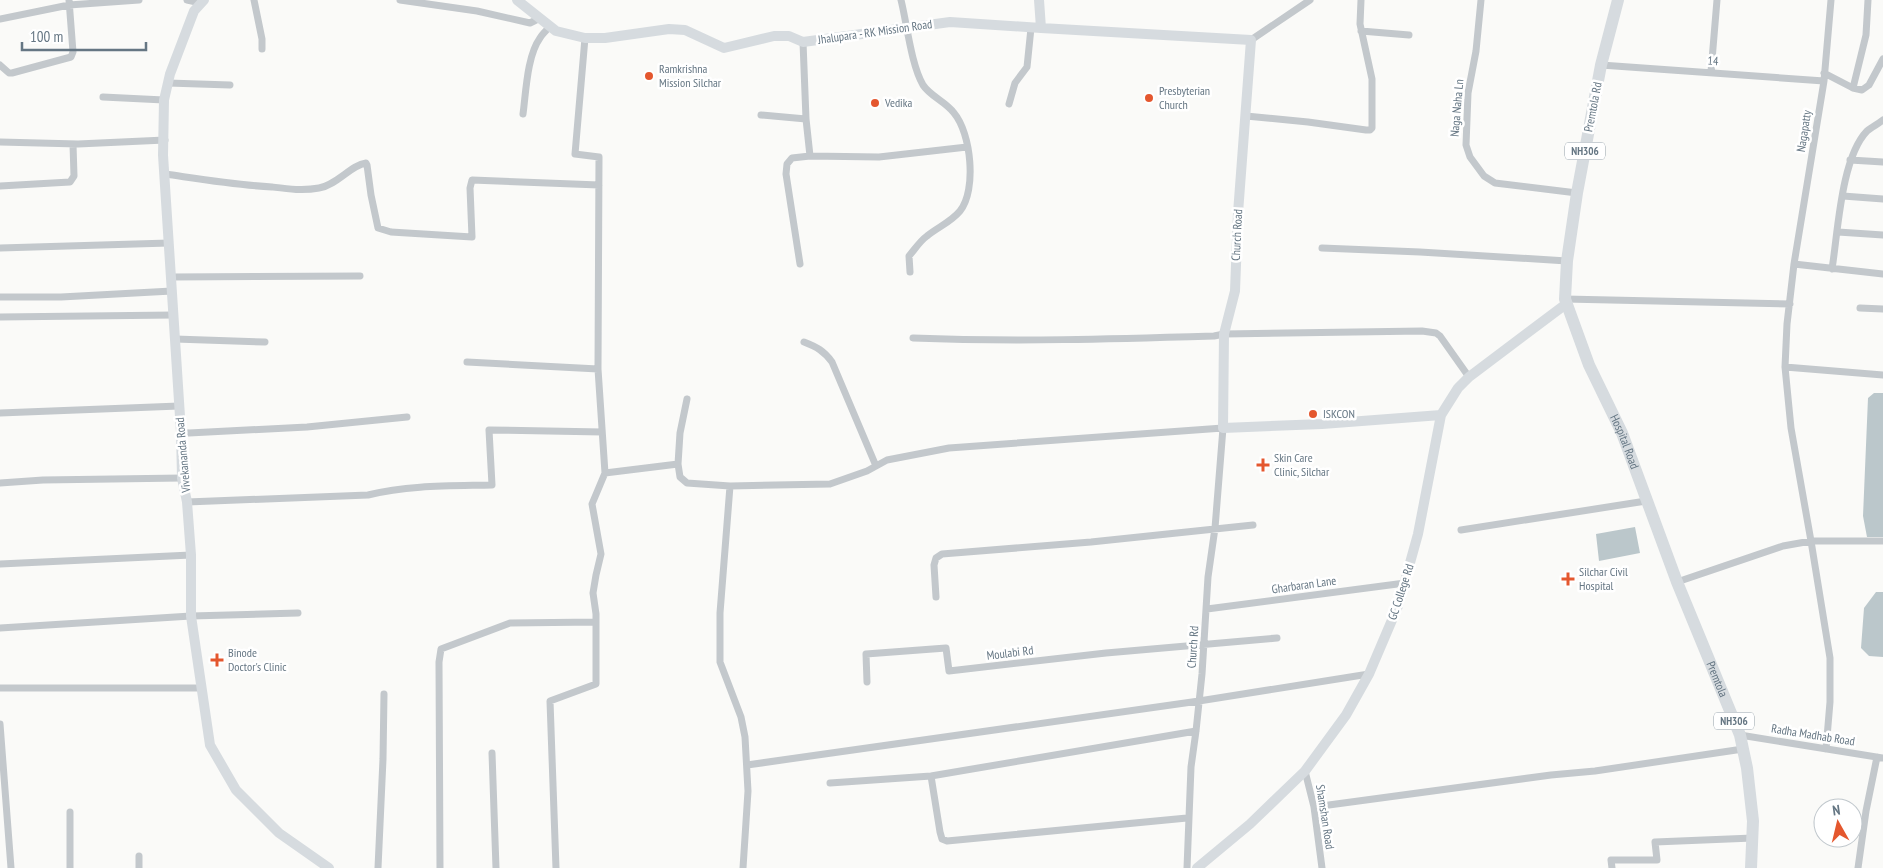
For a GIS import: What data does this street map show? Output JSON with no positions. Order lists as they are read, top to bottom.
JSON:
{
  "streets": {
    "highway": [
      "Premtola Rd",
      "NH306",
      "Hospital Road",
      "Premtola"
    ],
    "main road": [
      "Jhalupara - RK Mission Road",
      "Church Road",
      "Vivekananda Road",
      "GC College Rd"
    ],
    "street": [
      "14",
      "Naga Naha Ln",
      "Nagapatty",
      "Gharbaran Lane",
      "Church Rd",
      "Moulabi Rd",
      "Radha Madhab Road",
      "Shamshan Road"
    ]
  },
  "crossings": [
    ["Jhalupara - RK Mission Road", "Church Road"],
    ["14", "Premtola Rd"],
    ["14", "Nagapatty"],
    ["Premtola Rd", "Naga Naha Ln"],
    ["Premtola Rd", "Hospital Road"],
    ["Premtola Rd", "GC College Rd"],
    ["Nagapatty", "Radha Madhab Road"],
    ["Church Road", "Church Rd"],
    ["Hospital Road", "GC College Rd"],
    ["Hospital Road", "Premtola"],
    ["Gharbaran Lane", "GC College Rd"],
    ["Gharbaran Lane", "Church Rd"],
    ["GC College Rd", "Shamshan Road"],
    ["Church Rd", "Moulabi Rd"],
    ["Premtola", "Radha Madhab Road"]
  ],
  "places": {
    "other": [
      "Ramkrishna Mission Silchar",
      "Presbyterian Church",
      "Vedika",
      "ISKCON"
    ],
    "health": ["Skin Care Clinic, Silchar", "Silchar Civil Hospital", "Binode Doctor's Clinic"]
  },
  "scale_bar": "100 m",
  "north": "top"
}
